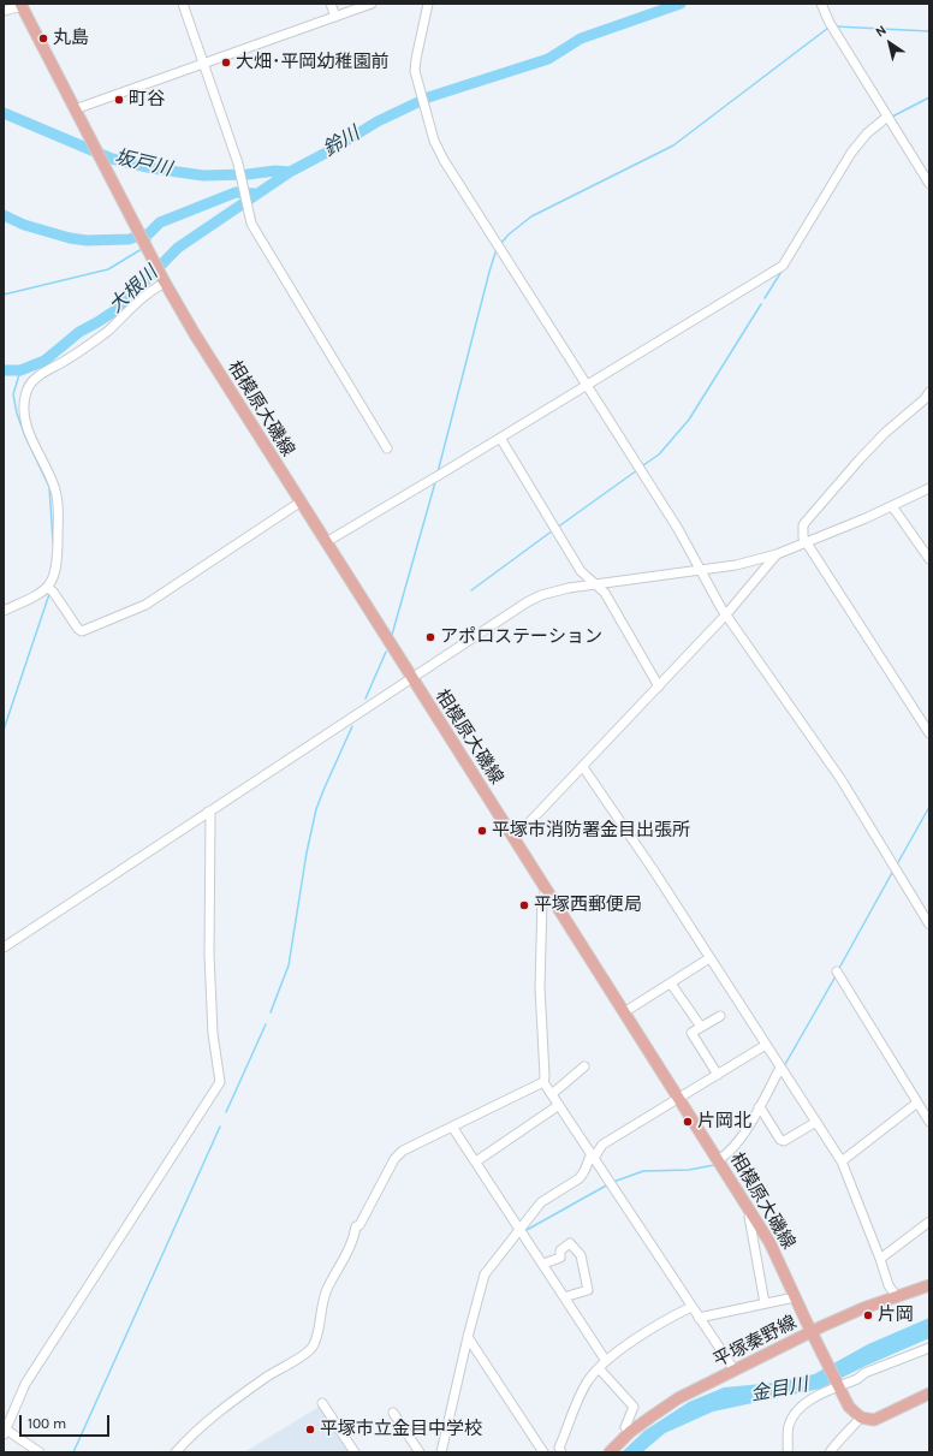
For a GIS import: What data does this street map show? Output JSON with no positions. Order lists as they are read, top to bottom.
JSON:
{
  "streets": {
    "main road": ["相模原大磯線", "平塚秦野線"]
  },
  "crossings": [
    ["相模原大磯線", "平塚秦野線"]
  ],
  "water": [
    "鈴川",
    "坂戸川",
    "大根川",
    "金目川"
  ],
  "places": [
    "丸島",
    "大畑･平岡幼稚園前",
    "町谷",
    "アポロステーション",
    "平塚市消防署金目出張所",
    "平塚西郵便局",
    "片岡北",
    "片岡",
    "平塚市立金目中学校"
  ],
  "scale_bar": "100 m",
  "north": "top left"
}
